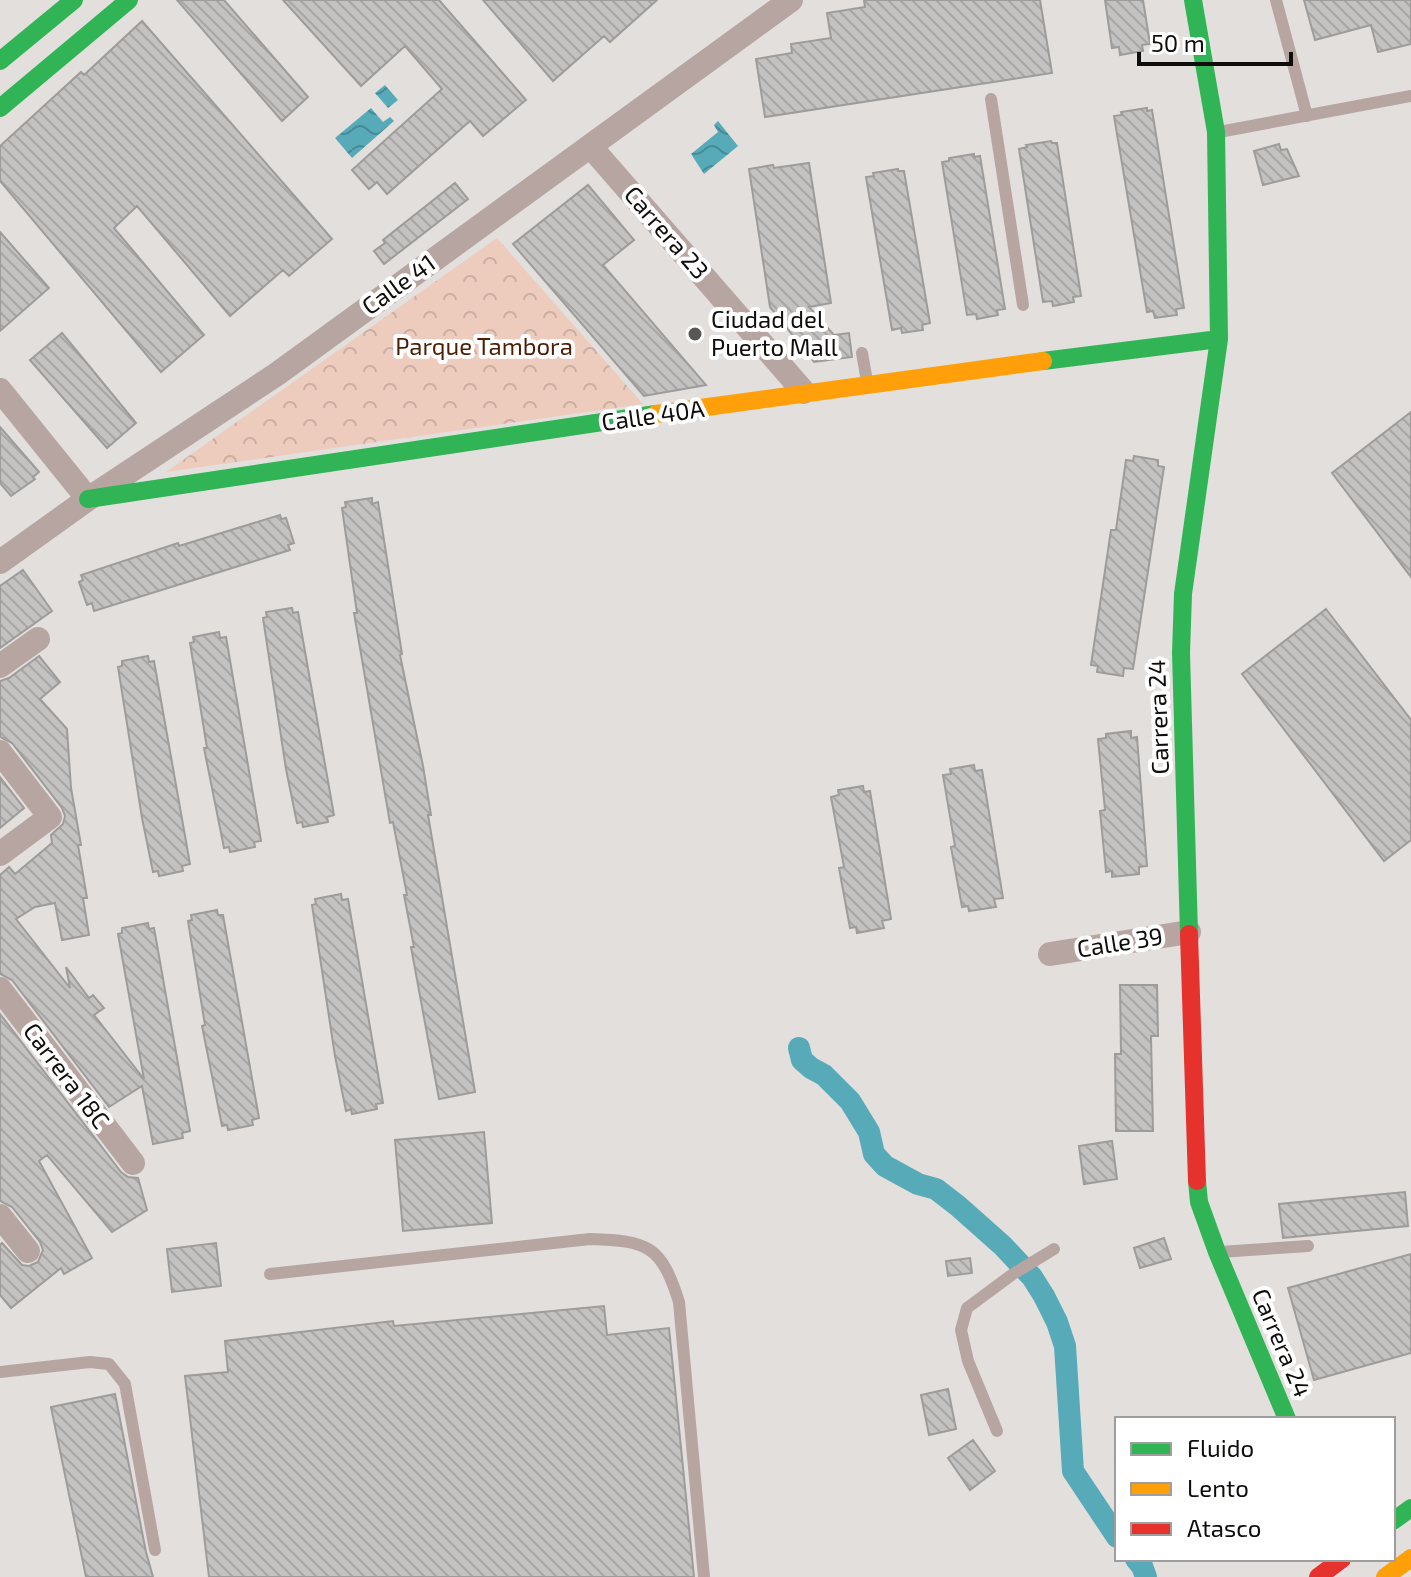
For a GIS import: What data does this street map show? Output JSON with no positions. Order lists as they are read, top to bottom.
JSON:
{
  "streets": {
    "main road": ["Calle 40A", "Carrera 24"],
    "street": [
      "Carrera 23",
      "Calle 41",
      "Calle 39",
      "Carrera 18C"
    ]
  },
  "crossings": [
    ["Carrera 23", "Calle 41"],
    ["Carrera 23", "Calle 40A"],
    ["Calle 41", "Calle 40A"],
    ["Calle 40A", "Carrera 24"],
    ["Carrera 24", "Calle 39"]
  ],
  "parks": ["Parque Tambora"],
  "places": ["Ciudad del Puerto Mall"],
  "legend": ["Fluido", "Lento", "Atasco"],
  "scale_bar": "50 m"
}
